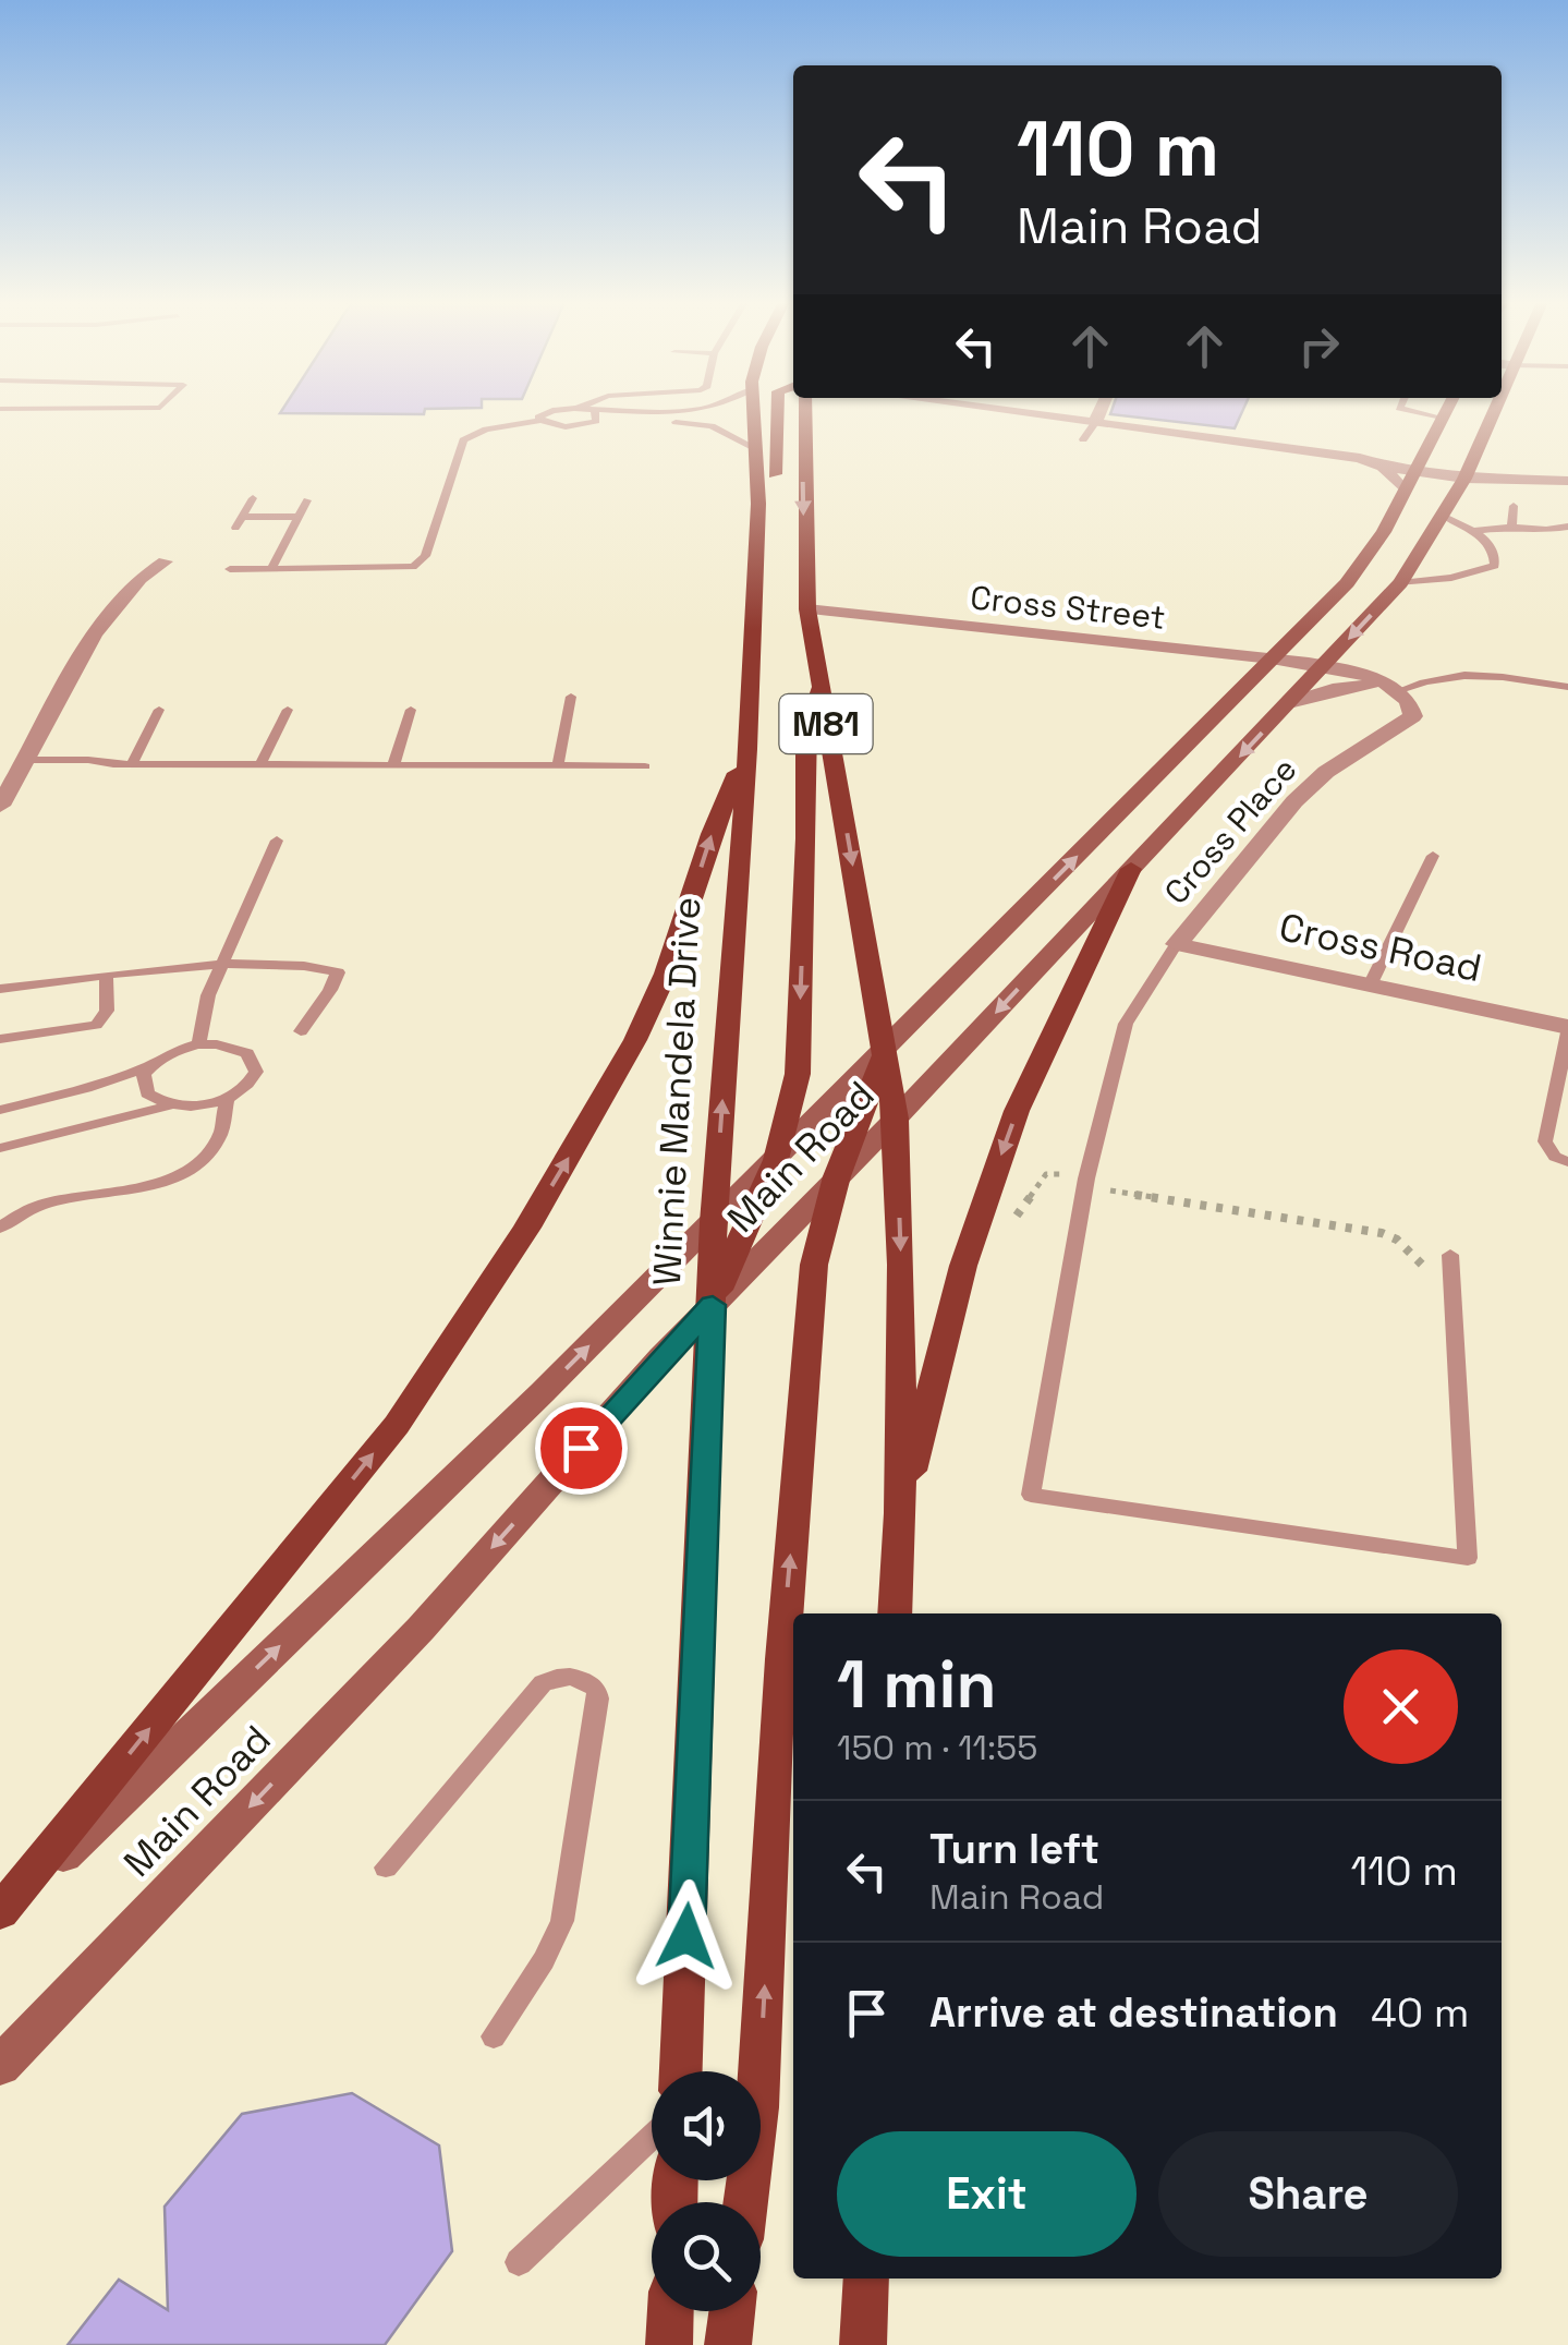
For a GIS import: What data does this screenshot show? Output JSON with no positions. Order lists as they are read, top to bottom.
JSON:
{
  "streets": {
    "main road": ["M81", "Winnie Mandela Drive", "Main Road"],
    "street": ["Cross Street", "Cross Place", "Cross Road"]
  },
  "crossings": [
    ["Cross Street", "M81"],
    ["Cross Street", "Main Road"],
    ["M81", "Main Road"],
    ["Cross Place", "Cross Road"],
    ["Cross Place", "Main Road"],
    ["Winnie Mandela Drive", "Main Road"]
  ],
  "page": {
    "turn": ["110 m", "Main Road"],
    "heading": ["1 min", "150 m · 11:55"],
    "list": [
      {
        "name": "Turn left",
        "note": "Main Road",
        "value": "110 m"
      },
      {
        "name": "Arrive at destination",
        "value": "40 m"
      }
    ],
    "buttons": ["Exit", "Share"]
  }
}
